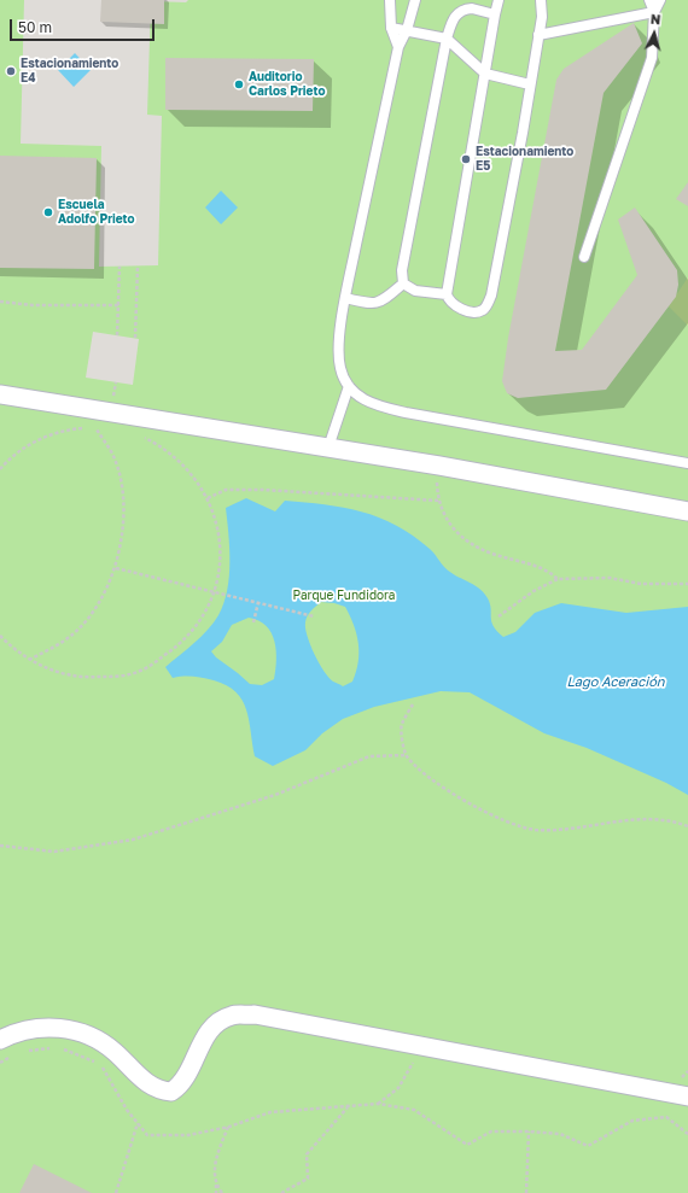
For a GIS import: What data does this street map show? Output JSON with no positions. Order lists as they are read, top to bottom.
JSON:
{
  "water": ["Lago Aceración"],
  "parks": ["Parque Fundidora"],
  "places": [
    "Estacionamiento E4",
    "Auditorio Carlos Prieto",
    "Estacionamiento E5",
    "Escuela Adolfo Prieto"
  ],
  "scale_bar": "50 m",
  "north": "top"
}
